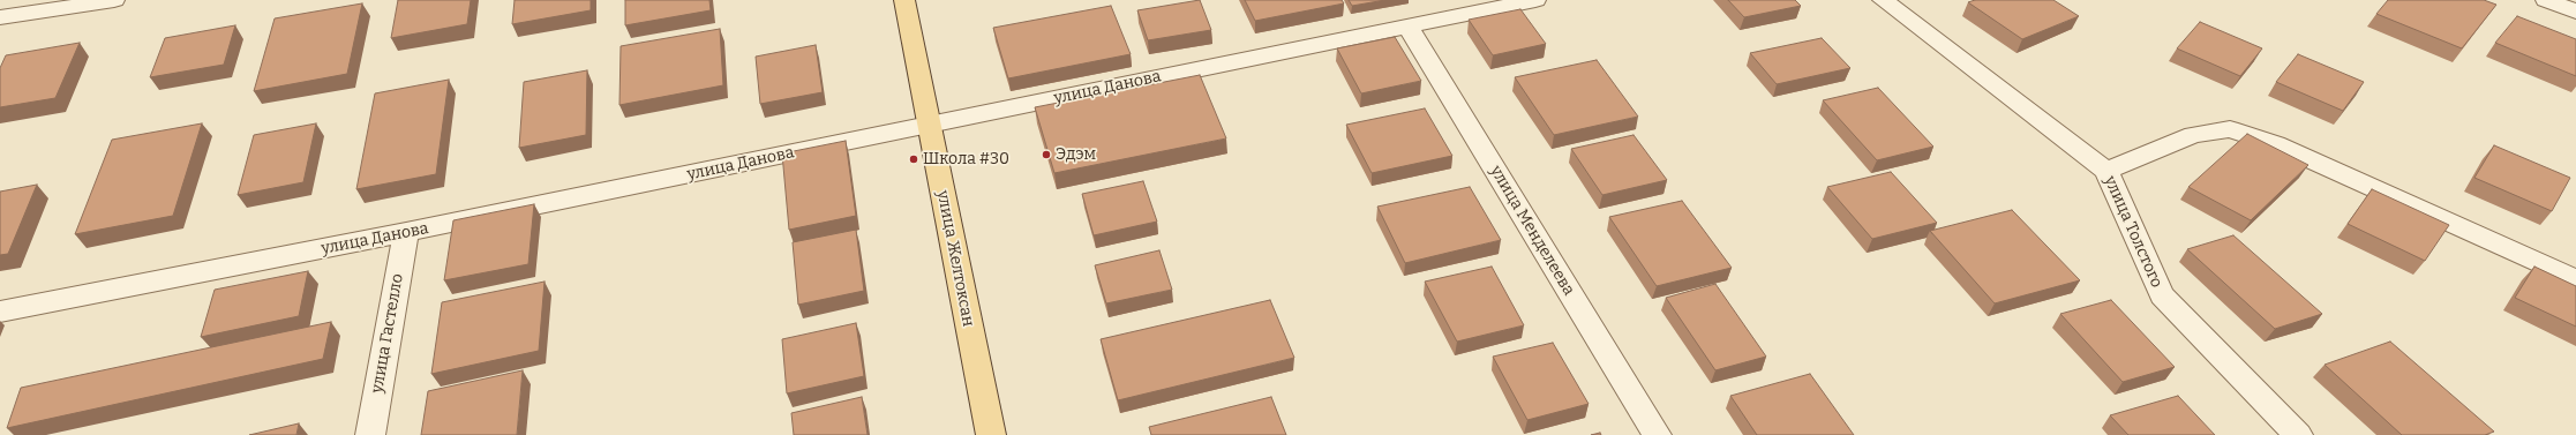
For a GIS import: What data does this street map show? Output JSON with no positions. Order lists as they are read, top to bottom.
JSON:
{
  "streets": {
    "main road": ["улица Желтоксан"],
    "street": [
      "улица Данова",
      "улица Менделеева",
      "улица Толстого",
      "улица Гастелло"
    ]
  },
  "crossings": [
    ["улица Данова", "улица Менделеева"],
    ["улица Данова", "улица Желтоксан"],
    ["улица Данова", "улица Гастелло"]
  ],
  "places": ["Эдэм", "Школа #30"]
}
